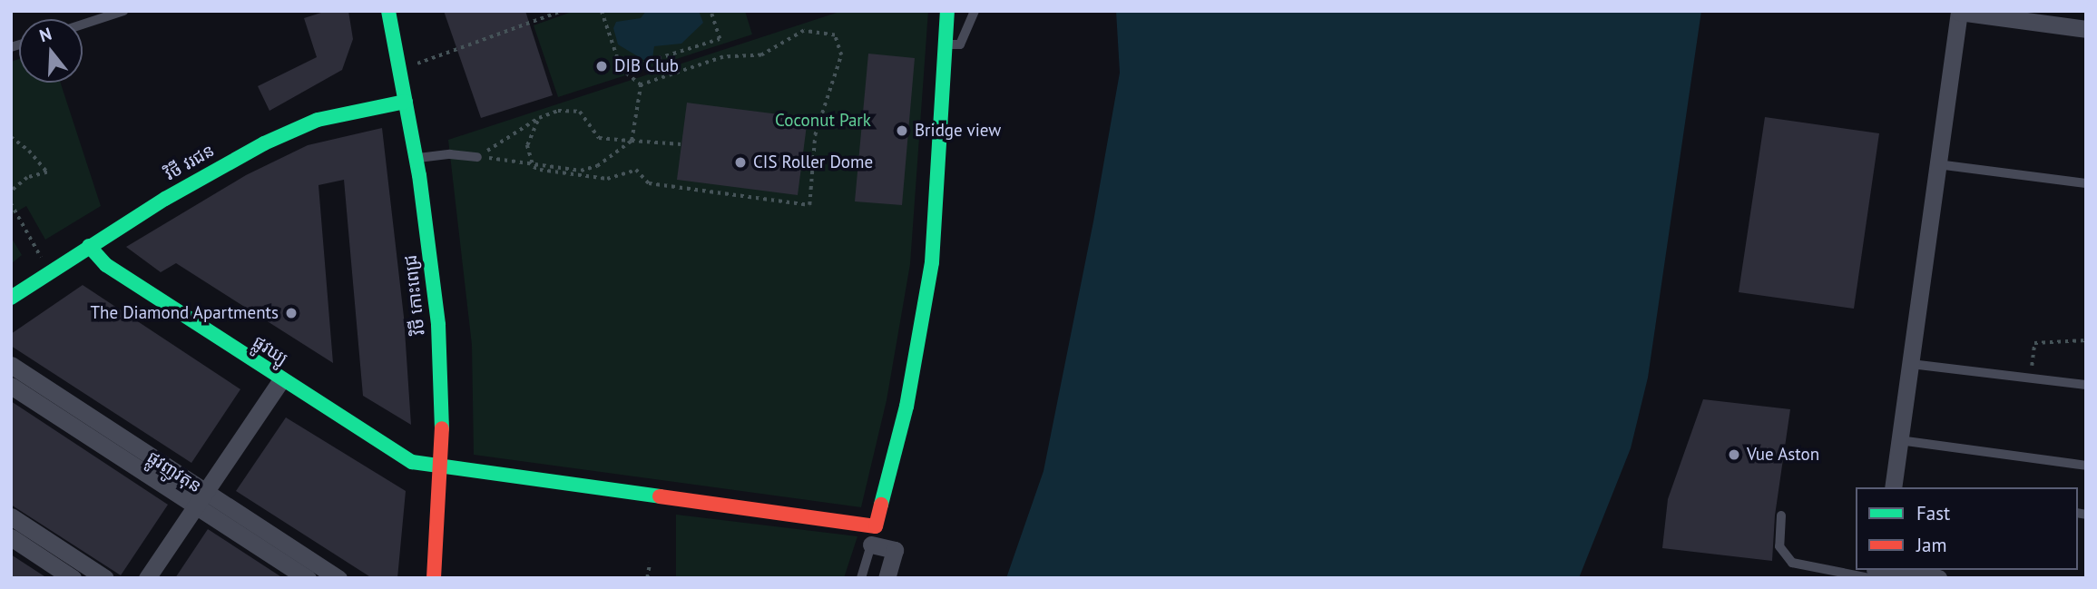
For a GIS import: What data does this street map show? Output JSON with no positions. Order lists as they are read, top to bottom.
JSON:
{
  "streets": {
    "street": [
      "វិថី វរជន",
      "វិថី កោះពេជ្រ",
      "ផ្លូវឃ្យូ",
      "ផ្លូវញូវតុន"
    ]
  },
  "crossings": [
    ["វិថី វរជន", "វិថី កោះពេជ្រ"],
    ["វិថី វរជន", "ផ្លូវឃ្យូ"],
    ["វិថី កោះពេជ្រ", "ផ្លូវឃ្យូ"]
  ],
  "parks": ["Coconut Park"],
  "places": [
    "DIB Club",
    "Bridge view",
    "CIS Roller Dome",
    "The Diamond Apartments",
    "Vue Aston"
  ],
  "legend": ["Fast", "Jam"],
  "north": "top"
}
